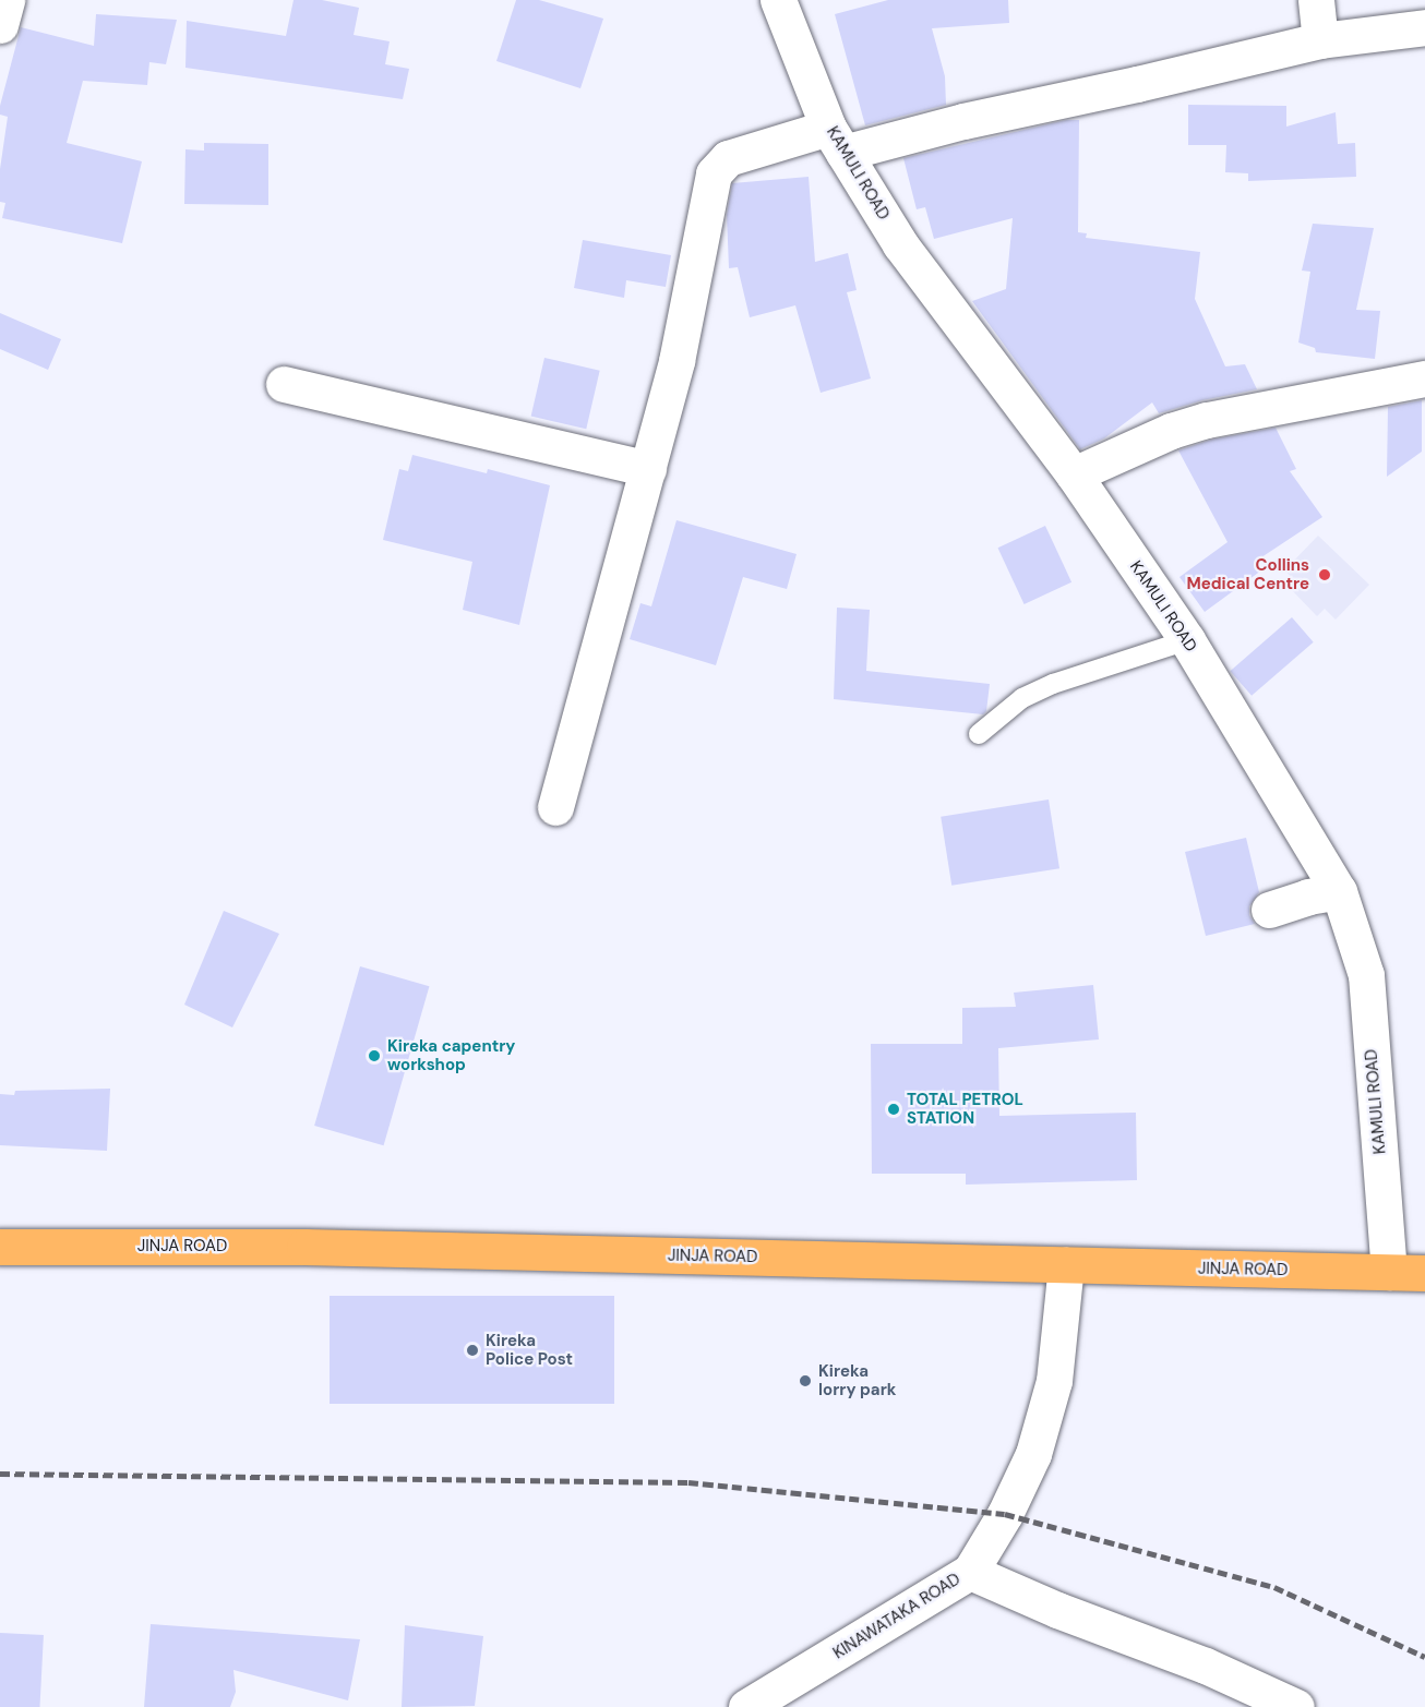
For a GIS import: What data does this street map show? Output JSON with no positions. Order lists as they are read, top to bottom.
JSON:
{
  "streets": {
    "highway": ["JINJA ROAD"],
    "street": ["KAMULI ROAD", "KINAWATAKA ROAD"]
  },
  "crossings": [
    ["KAMULI ROAD", "JINJA ROAD"],
    ["JINJA ROAD", "KINAWATAKA ROAD"]
  ],
  "places": [
    "Collins Medical Centre",
    "Kireka capentry workshop",
    "TOTAL PETROL STATION",
    "Kireka Police Post",
    "Kireka lorry park"
  ]
}
